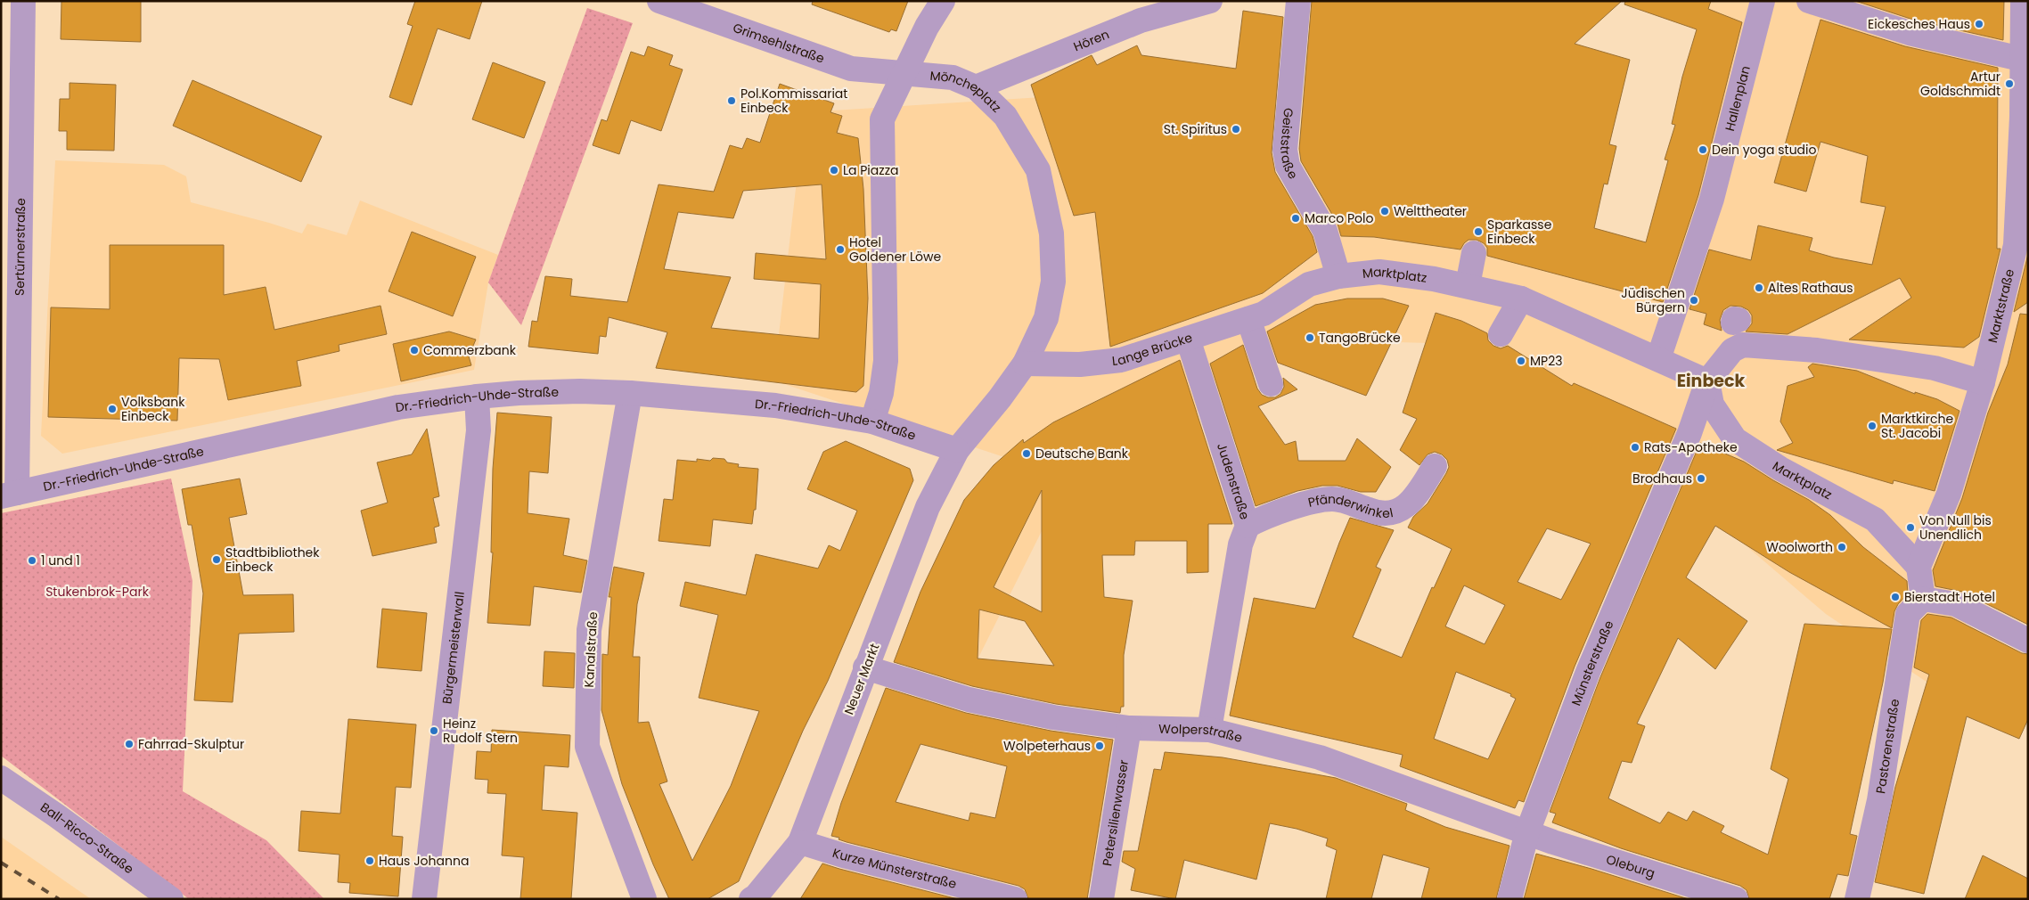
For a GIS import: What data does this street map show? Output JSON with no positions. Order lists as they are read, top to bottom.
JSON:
{
  "streets": {
    "street": [
      "Hören",
      "Grimsehlstraße",
      "Möncheplatz",
      "Hallenplan",
      "Geiststraße",
      "Sertürnerstraße",
      "Marktplatz",
      "Marktstraße",
      "Lange Brücke",
      "Dr.-Friedrich-Uhde-Straße",
      "Judenstraße",
      "Pfänderwinkel",
      "Bürgermeisterwall",
      "Kanalstraße",
      "Münsterstraße",
      "Neuer Markt",
      "Wolperstraße",
      "Pastorenstraße",
      "Petersilienwasser",
      "Ball-Ricco-Straße",
      "Oleburg",
      "Kurze Münsterstraße"
    ]
  },
  "crossings": [
    ["Hören", "Möncheplatz"],
    ["Grimsehlstraße", "Möncheplatz"],
    ["Möncheplatz", "Lange Brücke"],
    ["Möncheplatz", "Dr.-Friedrich-Uhde-Straße"],
    ["Möncheplatz", "Neuer Markt"],
    ["Hallenplan", "Marktplatz"],
    ["Geiststraße", "Marktplatz"],
    ["Sertürnerstraße", "Dr.-Friedrich-Uhde-Straße"],
    ["Marktplatz", "Marktstraße"],
    ["Marktplatz", "Lange Brücke"],
    ["Marktplatz", "Münsterstraße"],
    ["Lange Brücke", "Judenstraße"],
    ["Dr.-Friedrich-Uhde-Straße", "Bürgermeisterwall"],
    ["Dr.-Friedrich-Uhde-Straße", "Kanalstraße"],
    ["Dr.-Friedrich-Uhde-Straße", "Neuer Markt"],
    ["Judenstraße", "Pfänderwinkel"],
    ["Judenstraße", "Wolperstraße"],
    ["Münsterstraße", "Wolperstraße"],
    ["Münsterstraße", "Oleburg"],
    ["Neuer Markt", "Wolperstraße"],
    ["Neuer Markt", "Kurze Münsterstraße"],
    ["Wolperstraße", "Petersilienwasser"],
    ["Wolperstraße", "Oleburg"]
  ],
  "districts": ["Einbeck"],
  "parks": ["Stukenbrok-Park"],
  "places": [
    "Eickesches Haus",
    "Artur Goldschmidt",
    "Pol.Kommissariat Einbeck",
    "St. Spiritus",
    "Dein yoga studio",
    "La Piazza",
    "Welttheater",
    "Marco Polo",
    "Sparkasse Einbeck",
    "Hotel Goldener Löwe",
    "Altes Rathaus",
    "Jüdischen Bürgern",
    "TangoBrücke",
    "Commerzbank",
    "MP23",
    "Volksbank Einbeck",
    "Marktkirche St. Jacobi",
    "Rats-Apotheke",
    "Deutsche Bank",
    "Brodhaus",
    "Von Null bis Unendlich",
    "Woolworth",
    "Stadtbibliothek Einbeck",
    "1 und 1",
    "Bierstadt Hotel",
    "Heinz Rudolf Stern",
    "Fahrrad-Skulptur",
    "Wolpeterhaus",
    "Haus Johanna"
  ]
}
